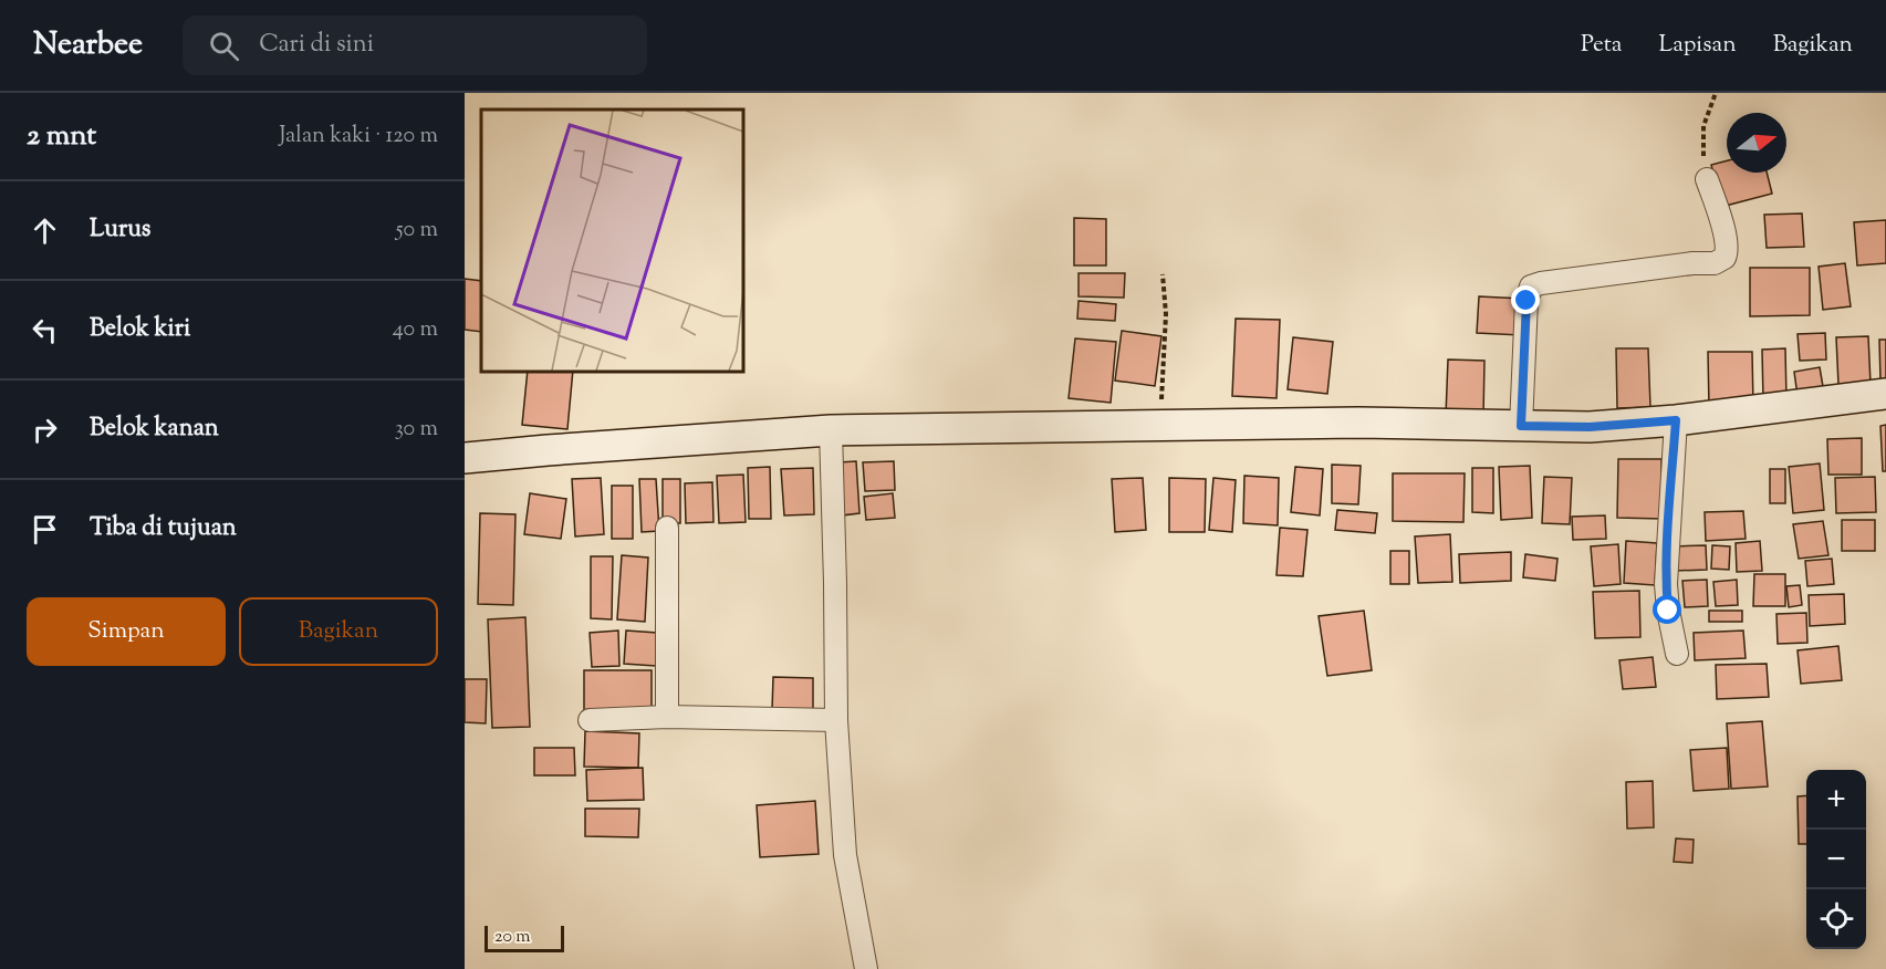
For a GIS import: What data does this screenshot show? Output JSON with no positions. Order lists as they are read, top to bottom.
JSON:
{
  "scale_bar": "20 m",
  "north": "right",
  "page": {
    "header": "Nearbee",
    "search": "Cari di sini",
    "nav": ["Peta", "Lapisan", "Bagikan"],
    "heading": ["2 mnt", "Jalan kaki · 120 m"],
    "list": [
      ["Lurus", "50 m"],
      ["Belok kiri", "40 m"],
      ["Belok kanan", "30 m"],
      "Tiba di tujuan"
    ],
    "buttons": ["Simpan", "Bagikan"],
    "map_buttons": ["+", "−"],
    "scale": "20 m"
  }
}
